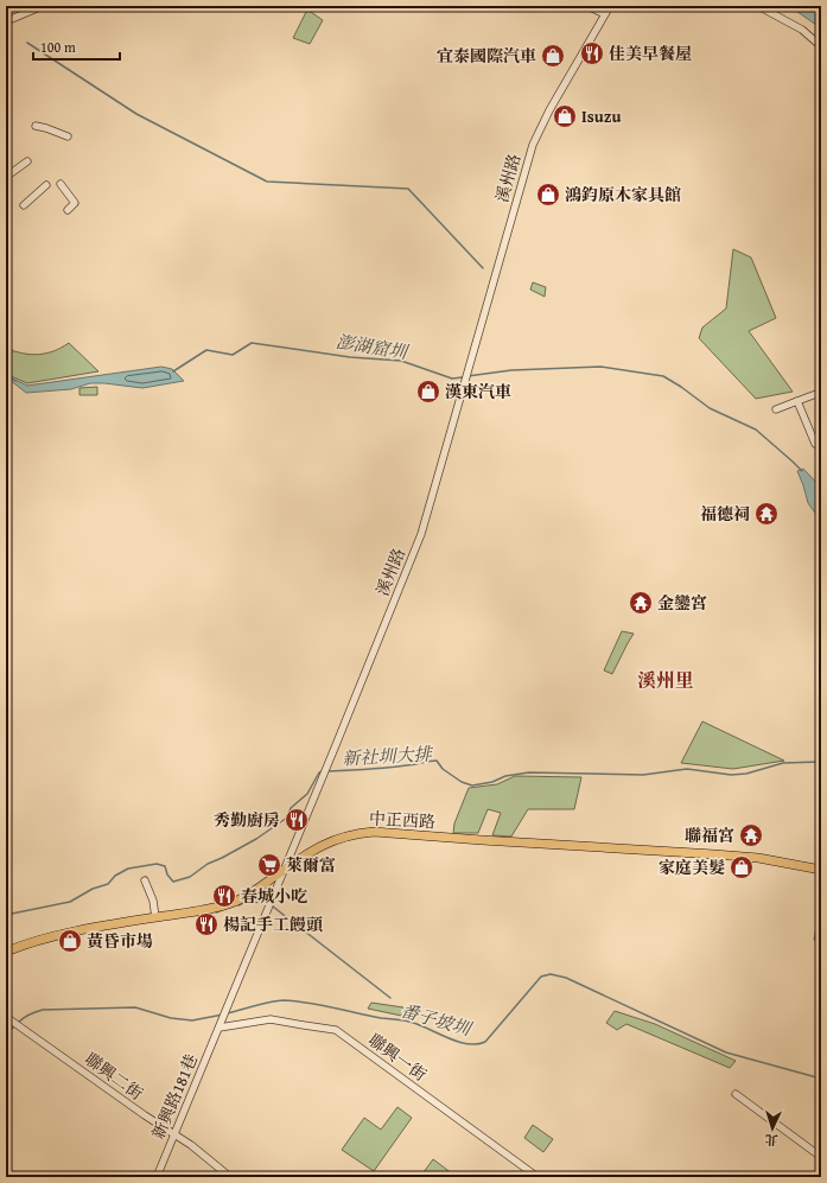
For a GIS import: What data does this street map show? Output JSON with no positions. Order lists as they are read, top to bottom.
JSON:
{
  "streets": {
    "main road": ["中正西路"],
    "street": [
      "溪州路",
      "聯興一街",
      "聯興二街",
      "新興路181巷"
    ]
  },
  "crossings": [
    ["溪州路", "中正西路"],
    ["溪州路", "新興路181巷"],
    ["中正西路", "新興路181巷"],
    ["聯興一街", "新興路181巷"],
    ["聯興二街", "新興路181巷"]
  ],
  "districts": ["溪州里"],
  "water": ["澎湖窟圳", "新社圳大排", "番子坡圳"],
  "places": {
    "restaurant": [
      "佳美早餐屋",
      "秀勤廚房",
      "春城小吃",
      "楊記手工饅頭"
    ],
    "shop": [
      "宜泰國際汽車",
      "Isuzu",
      "鴻鈞原木家具館",
      "漢東汽車",
      "家庭美髮",
      "黃昏市場"
    ],
    "temple": ["福德祠", "金鑾宮", "聯福宮"],
    "supermarket": ["萊爾富"]
  },
  "scale_bar": "100 m",
  "north": "bottom"
}
